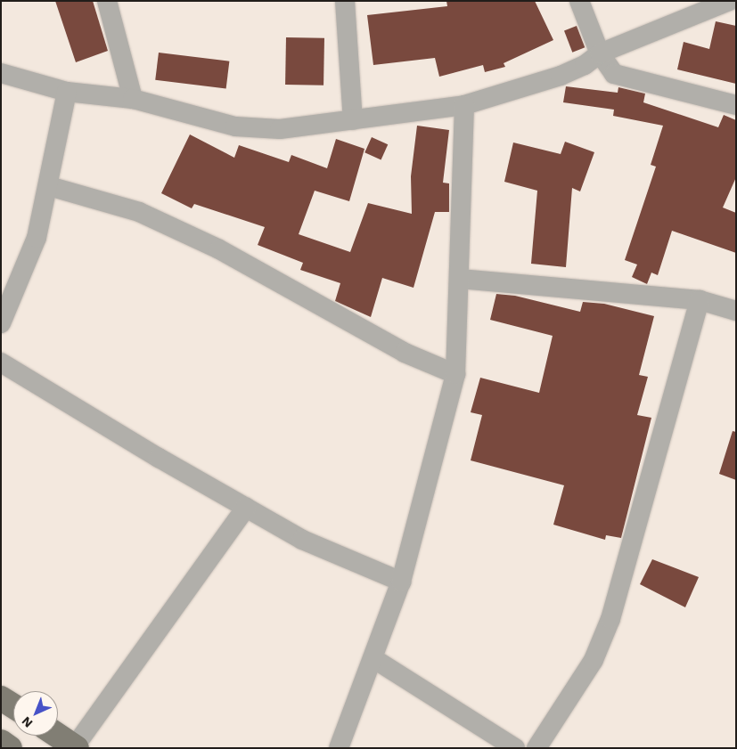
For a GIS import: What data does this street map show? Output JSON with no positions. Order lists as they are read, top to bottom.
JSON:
{
  "north": "bottom left"
}
